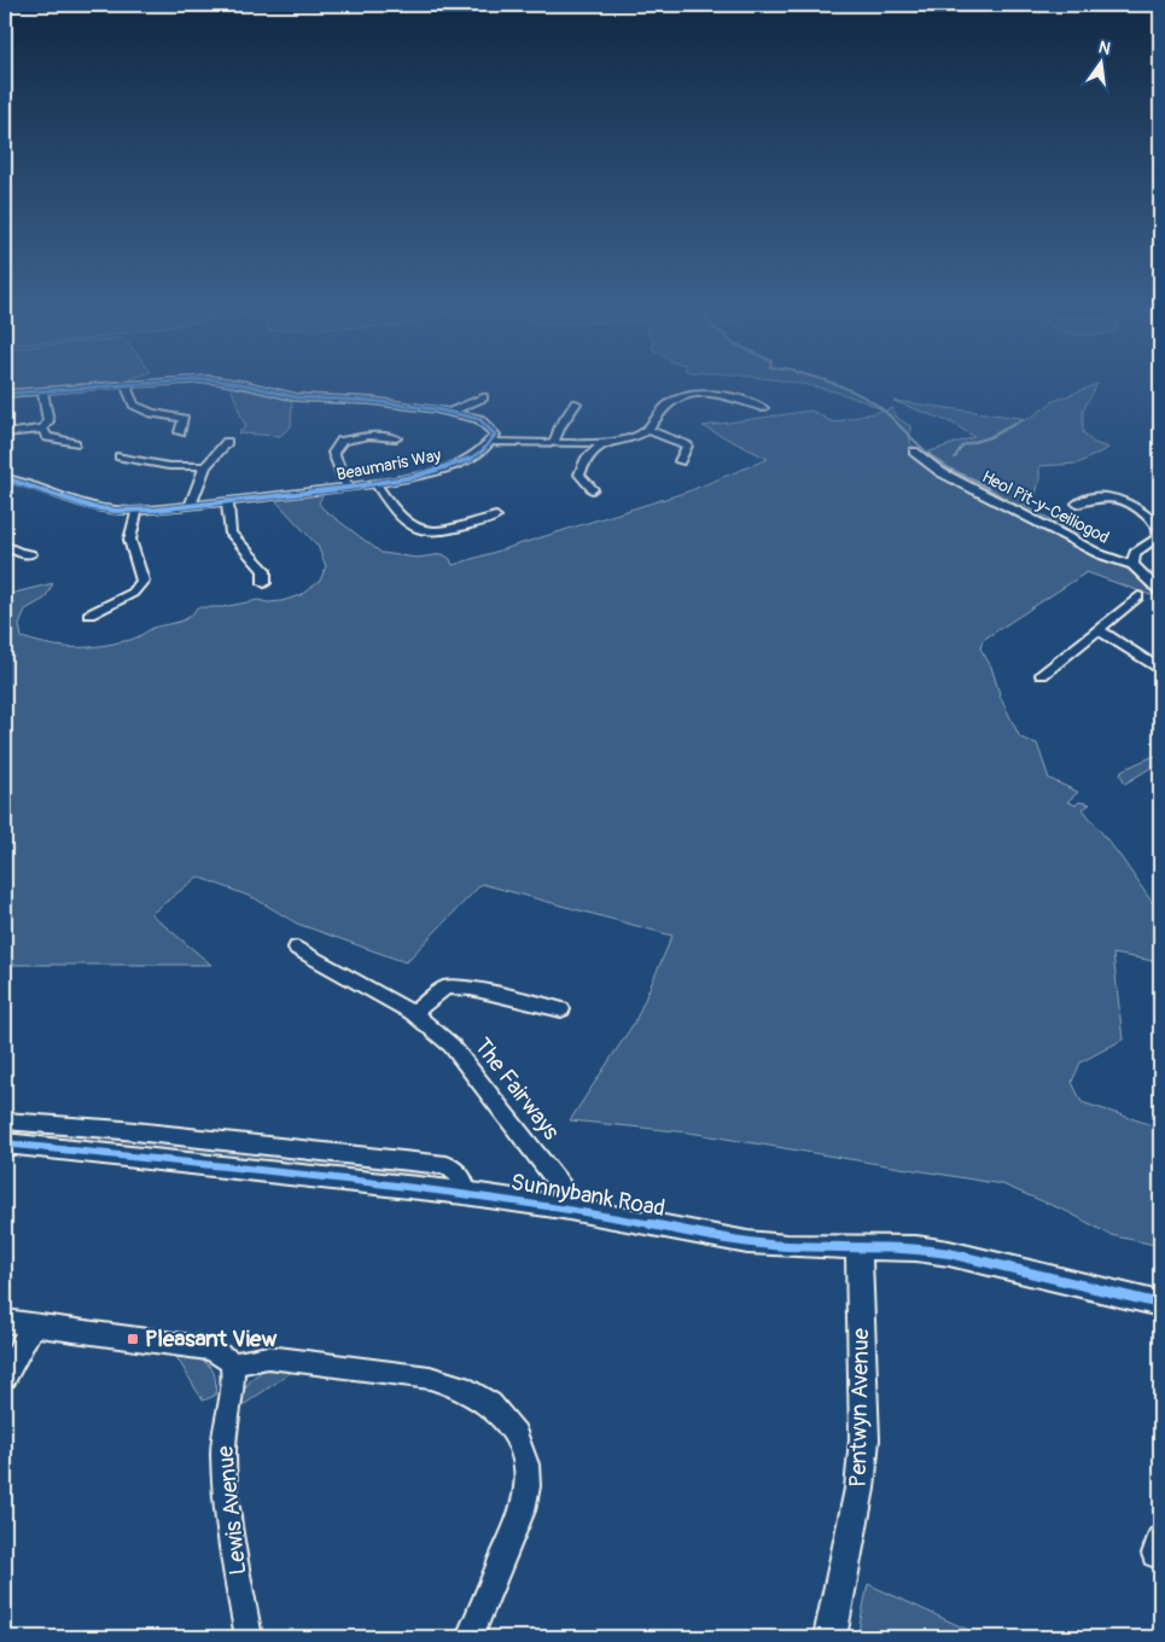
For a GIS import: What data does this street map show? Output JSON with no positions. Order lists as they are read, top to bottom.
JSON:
{
  "streets": {
    "street": [
      "Beaumaris Way",
      "Heol Pit-y-Ceiliogod",
      "The Fairways",
      "Sunnybank Road",
      "Pentwyn Avenue",
      "Lewis Avenue"
    ]
  },
  "crossings": [
    ["The Fairways", "Sunnybank Road"],
    ["Sunnybank Road", "Pentwyn Avenue"]
  ],
  "places": {
    "transit": ["Pleasant View"]
  },
  "north": "top"
}
